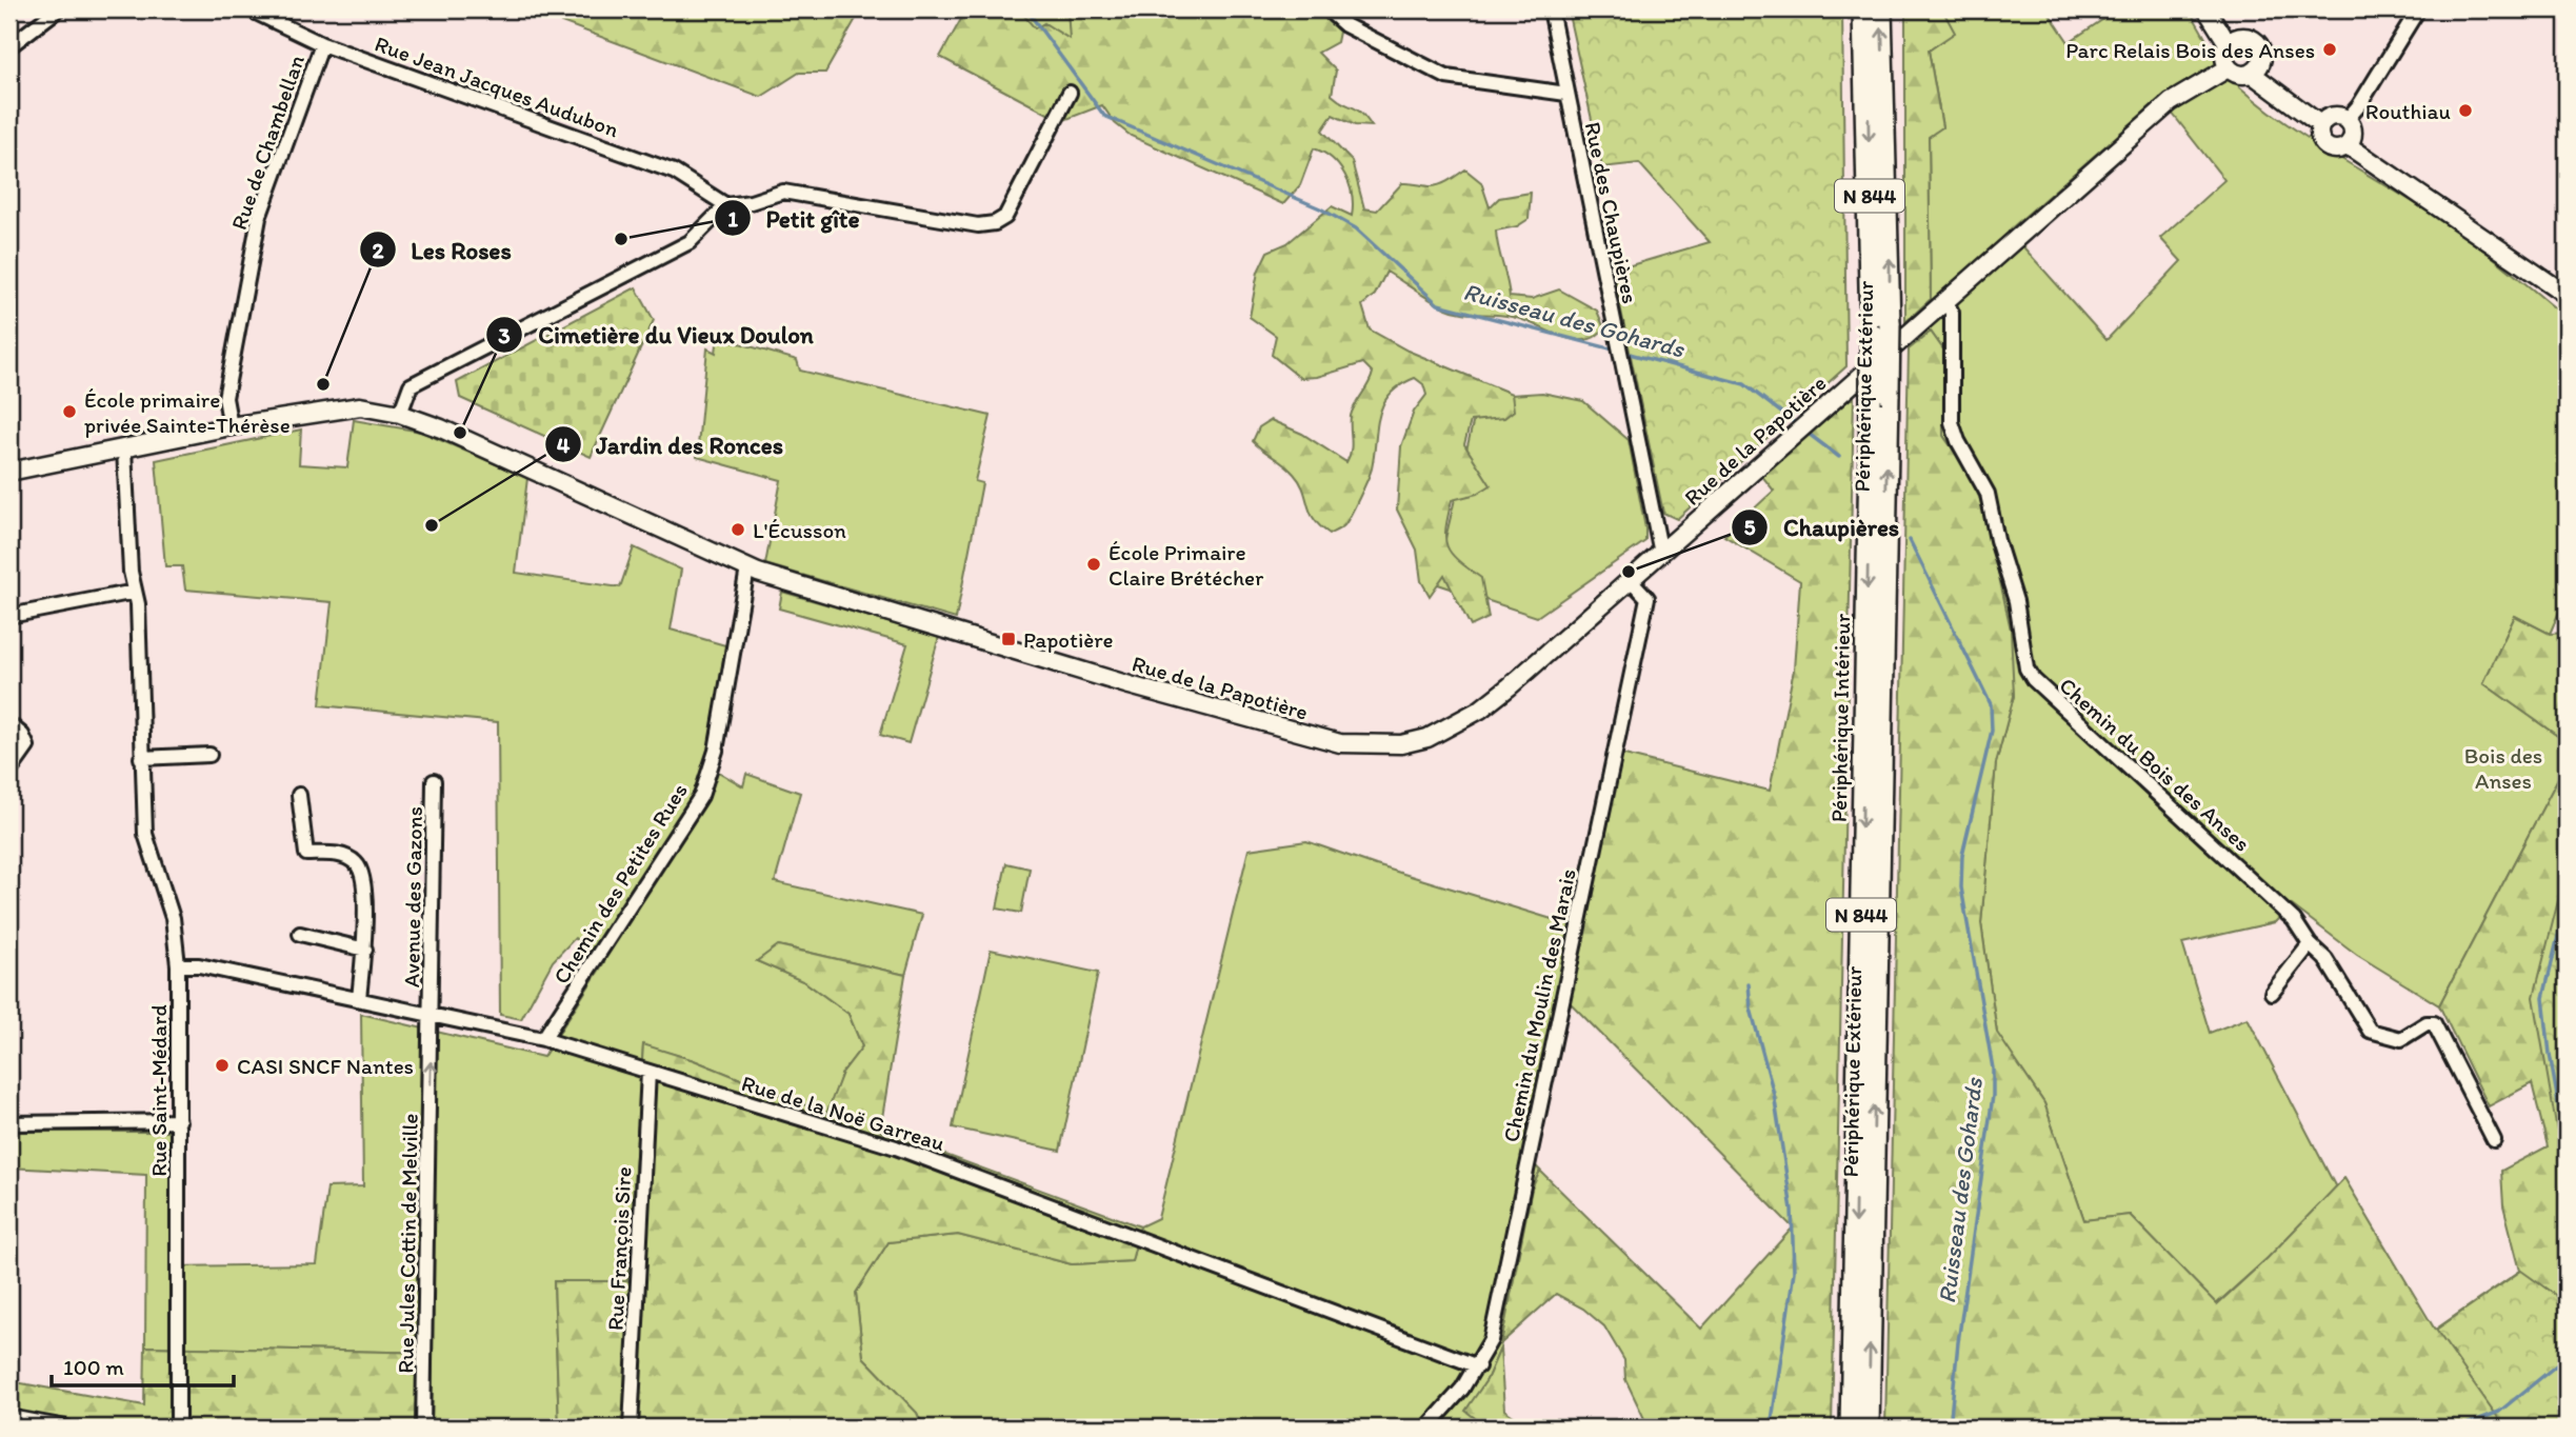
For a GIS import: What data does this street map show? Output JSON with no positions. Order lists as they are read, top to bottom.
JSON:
{
  "streets": {
    "highway": ["N 844", "Périphérique Extérieur", "Périphérique Intérieur"],
    "street": [
      "Rue Jean Jacques Audubon",
      "Rue de Chambellan",
      "Rue des Chaupières",
      "Rue de la Papotière",
      "Chemin du Bois des Anses",
      "Chemin des Petites Rues",
      "Avenue des Gazons",
      "Chemin du Moulin des Marais",
      "Rue Saint-Médard",
      "Rue de la Noë Garreau",
      "Rue Jules Cottin de Melville",
      "Rue François Sire"
    ]
  },
  "crossings": [
    ["Rue Jean Jacques Audubon", "Rue de Chambellan"],
    ["Rue de Chambellan", "Rue de la Papotière"],
    ["Rue des Chaupières", "Rue de la Papotière"],
    ["Périphérique Extérieur", "Périphérique Intérieur"],
    ["Rue de la Papotière", "Chemin du Bois des Anses"],
    ["Rue de la Papotière", "Chemin des Petites Rues"],
    ["Rue de la Papotière", "Chemin du Moulin des Marais"],
    ["Rue de la Papotière", "Rue Saint-Médard"],
    ["Chemin des Petites Rues", "Rue de la Noë Garreau"],
    ["Avenue des Gazons", "Rue de la Noë Garreau"],
    ["Avenue des Gazons", "Rue Jules Cottin de Melville"],
    ["Chemin du Moulin des Marais", "Rue de la Noë Garreau"],
    ["Rue Saint-Médard", "Rue de la Noë Garreau"],
    ["Rue de la Noë Garreau", "Rue Jules Cottin de Melville"],
    ["Rue de la Noë Garreau", "Rue François Sire"]
  ],
  "one_way": ["Périphérique Extérieur", "Périphérique Intérieur", "Rue Jules Cottin de Melville"],
  "water": ["Ruisseau des Gohards"],
  "parks": ["Bois des Anses"],
  "places": {
    "other": [
      "Parc Relais Bois des Anses",
      "Routhiau",
      "Petit gîte",
      "Les Roses",
      "École primaire privée Sainte-Thérèse",
      "Cimetière du Vieux Doulon",
      "Jardin des Ronces",
      "L'Écusson",
      "École Primaire Claire Brétécher",
      "Chaupières",
      "CASI SNCF Nantes"
    ],
    "transit": ["Papotière"]
  },
  "scale_bar": "100 m"
}
